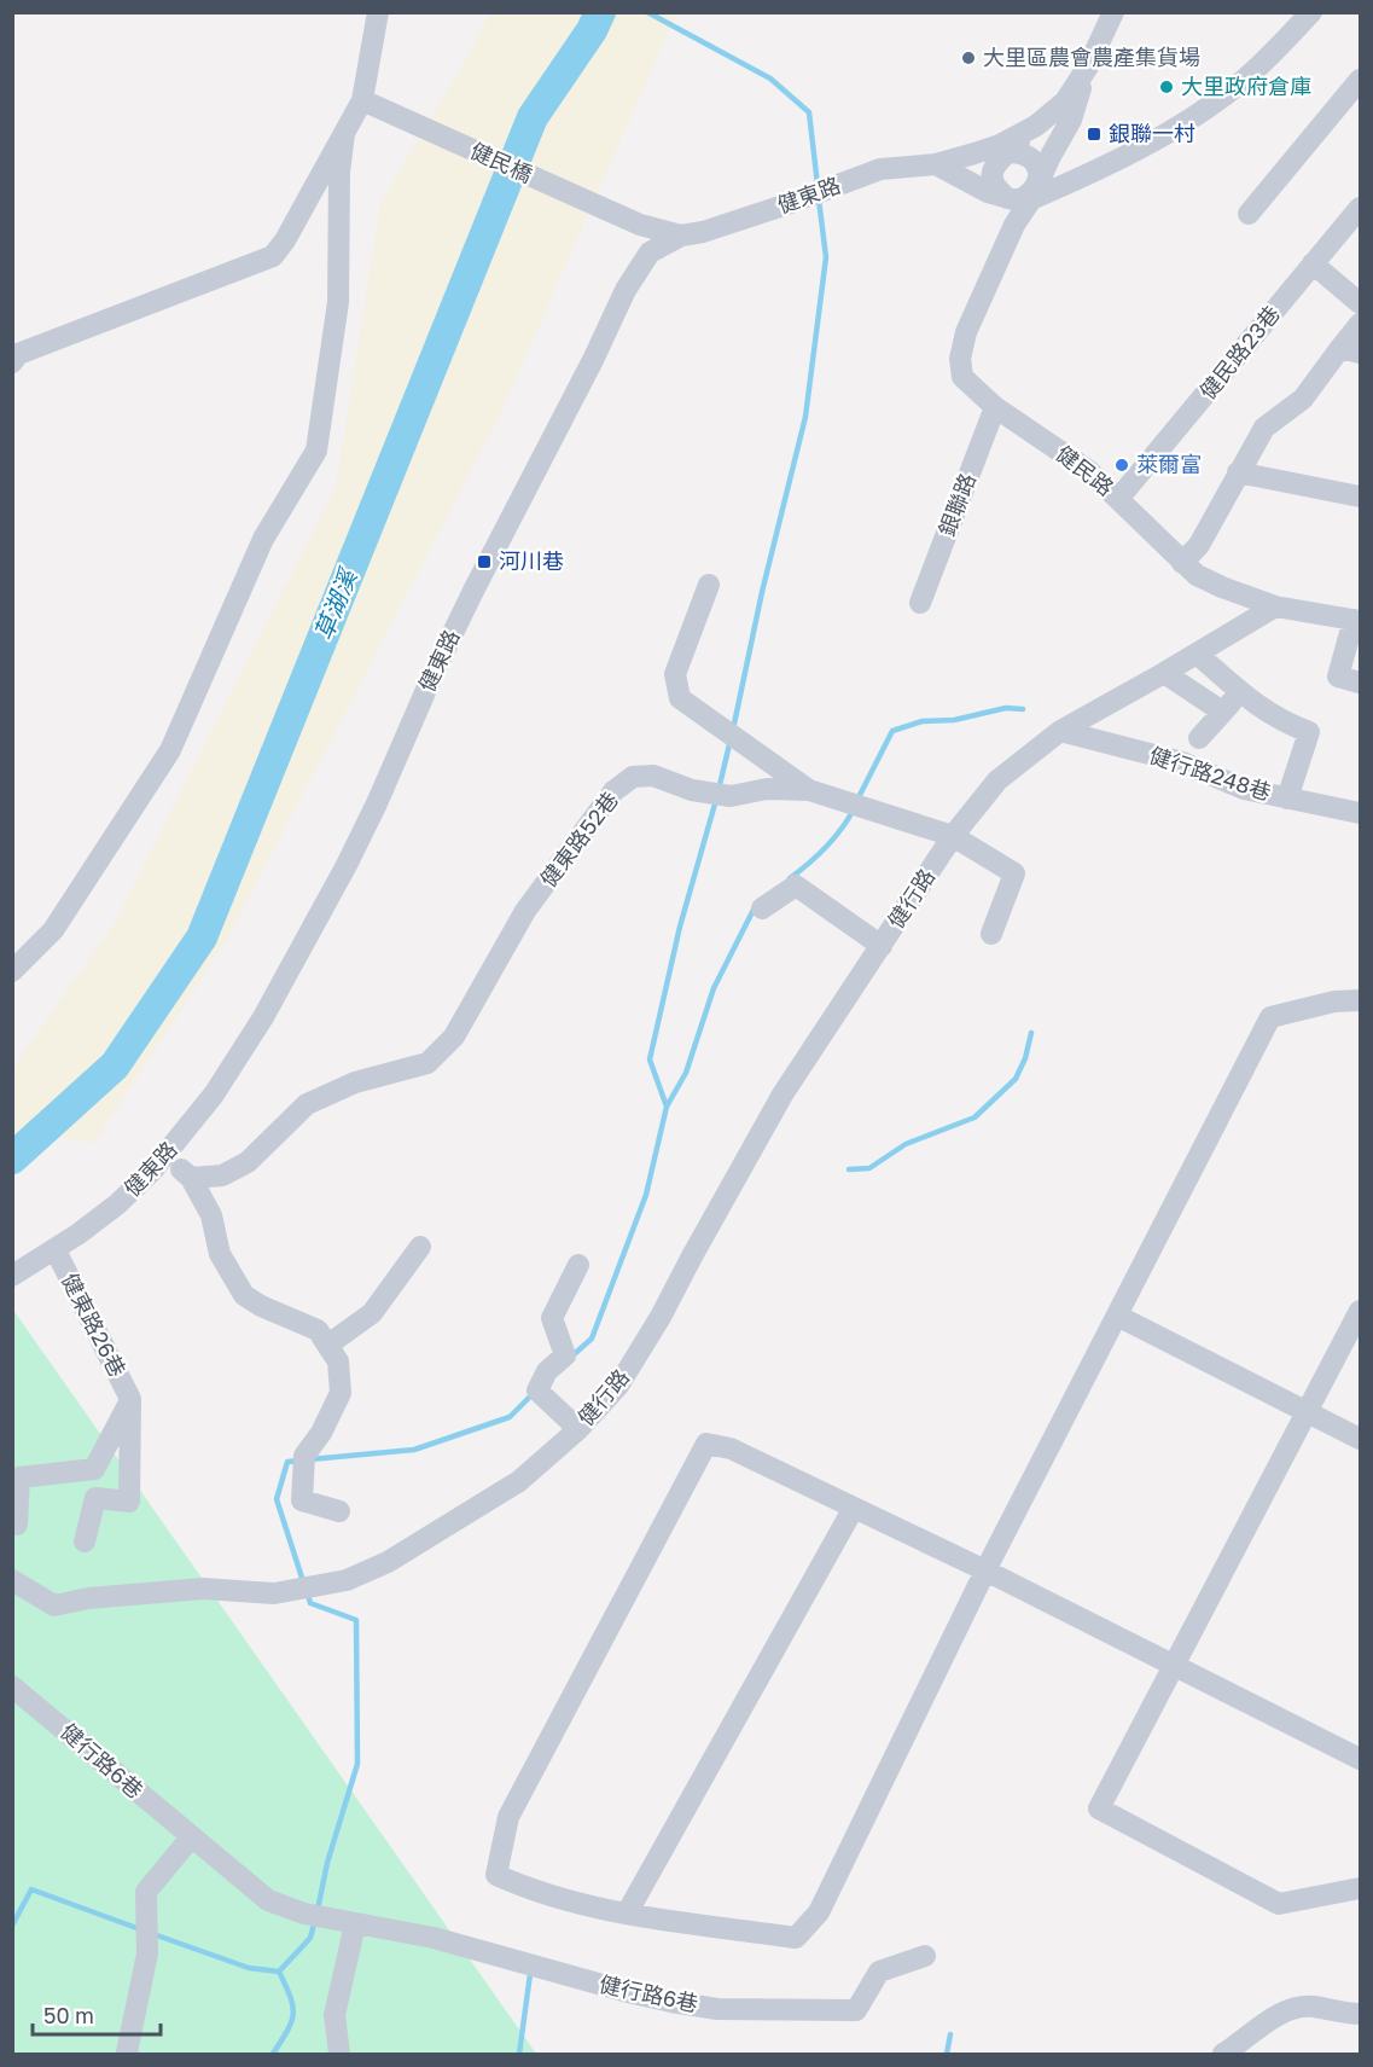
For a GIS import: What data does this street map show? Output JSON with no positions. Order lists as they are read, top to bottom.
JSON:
{
  "streets": {
    "street": [
      "健民橋",
      "健東路",
      "健民路23巷",
      "健民路",
      "銀聯路",
      "健行路248巷",
      "健東路52巷",
      "健行路",
      "健東路26巷",
      "健行路6巷"
    ]
  },
  "crossings": [
    ["健民橋", "健東路"],
    ["健東路", "健民路"],
    ["健東路", "健東路26巷"],
    ["健民路23巷", "健民路"],
    ["健民路", "銀聯路"],
    ["健民路", "健行路"],
    ["健行路248巷", "健行路"]
  ],
  "water": ["草湖溪"],
  "places": {
    "other": ["大里區農會農產集貨場", "大里政府倉庫", "萊爾富"],
    "transit": ["銀聯一村", "河川巷"]
  },
  "scale_bar": "50 m"
}
